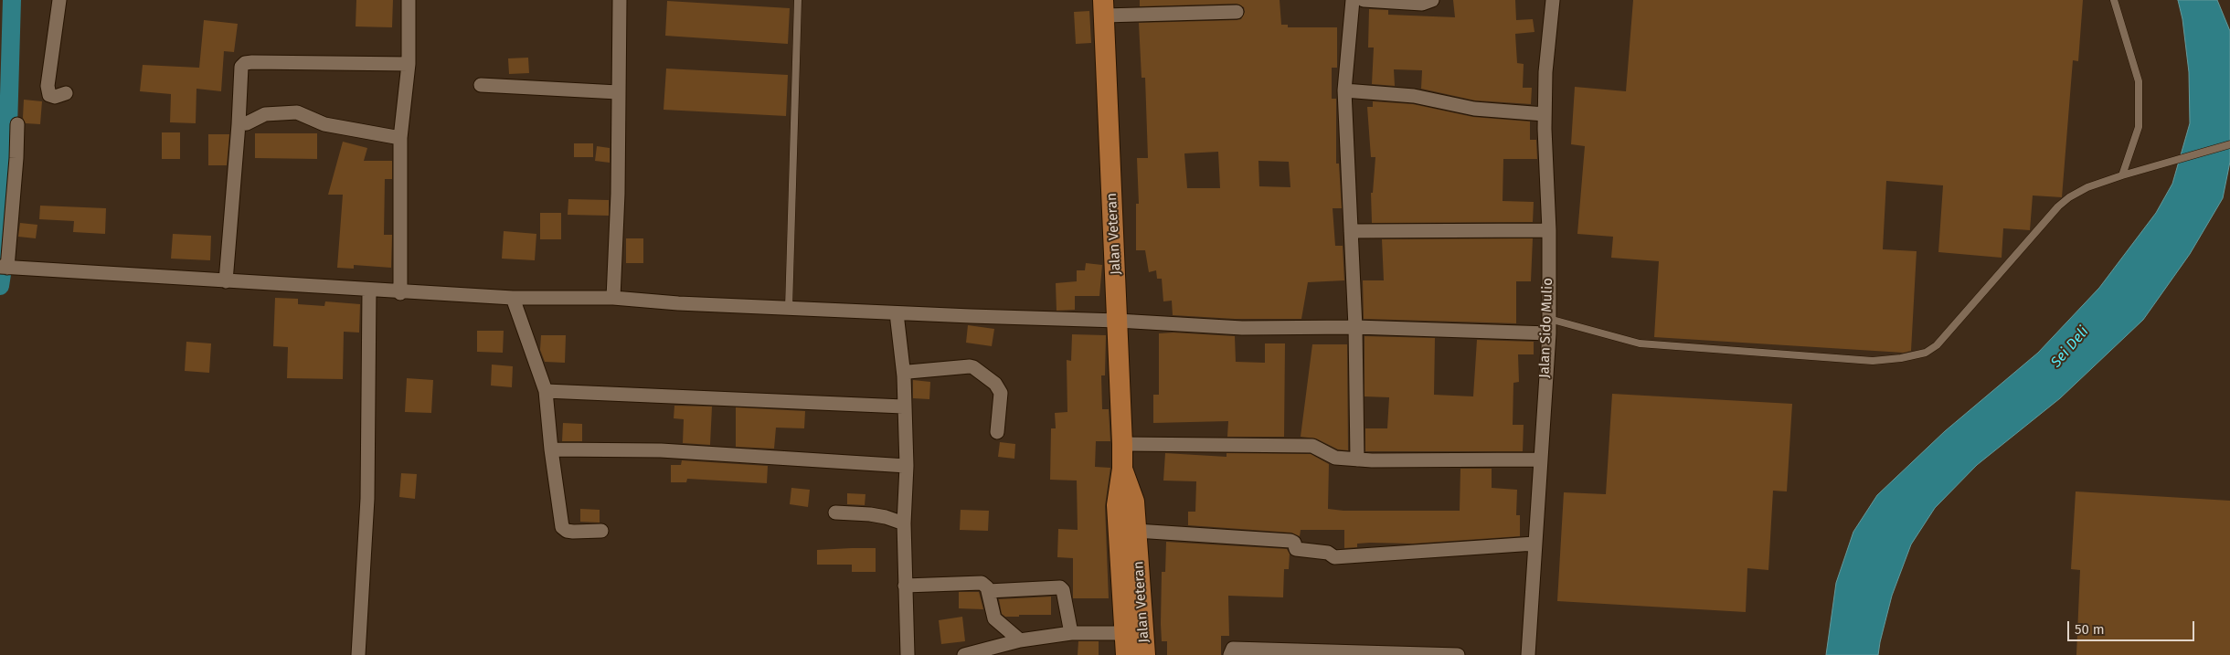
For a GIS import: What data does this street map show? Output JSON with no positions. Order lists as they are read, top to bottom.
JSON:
{
  "streets": {
    "main road": ["Jalan Veteran"],
    "street": ["Jalan Sido Mulio"]
  },
  "water": ["Sei Deli"],
  "scale_bar": "50 m"
}
